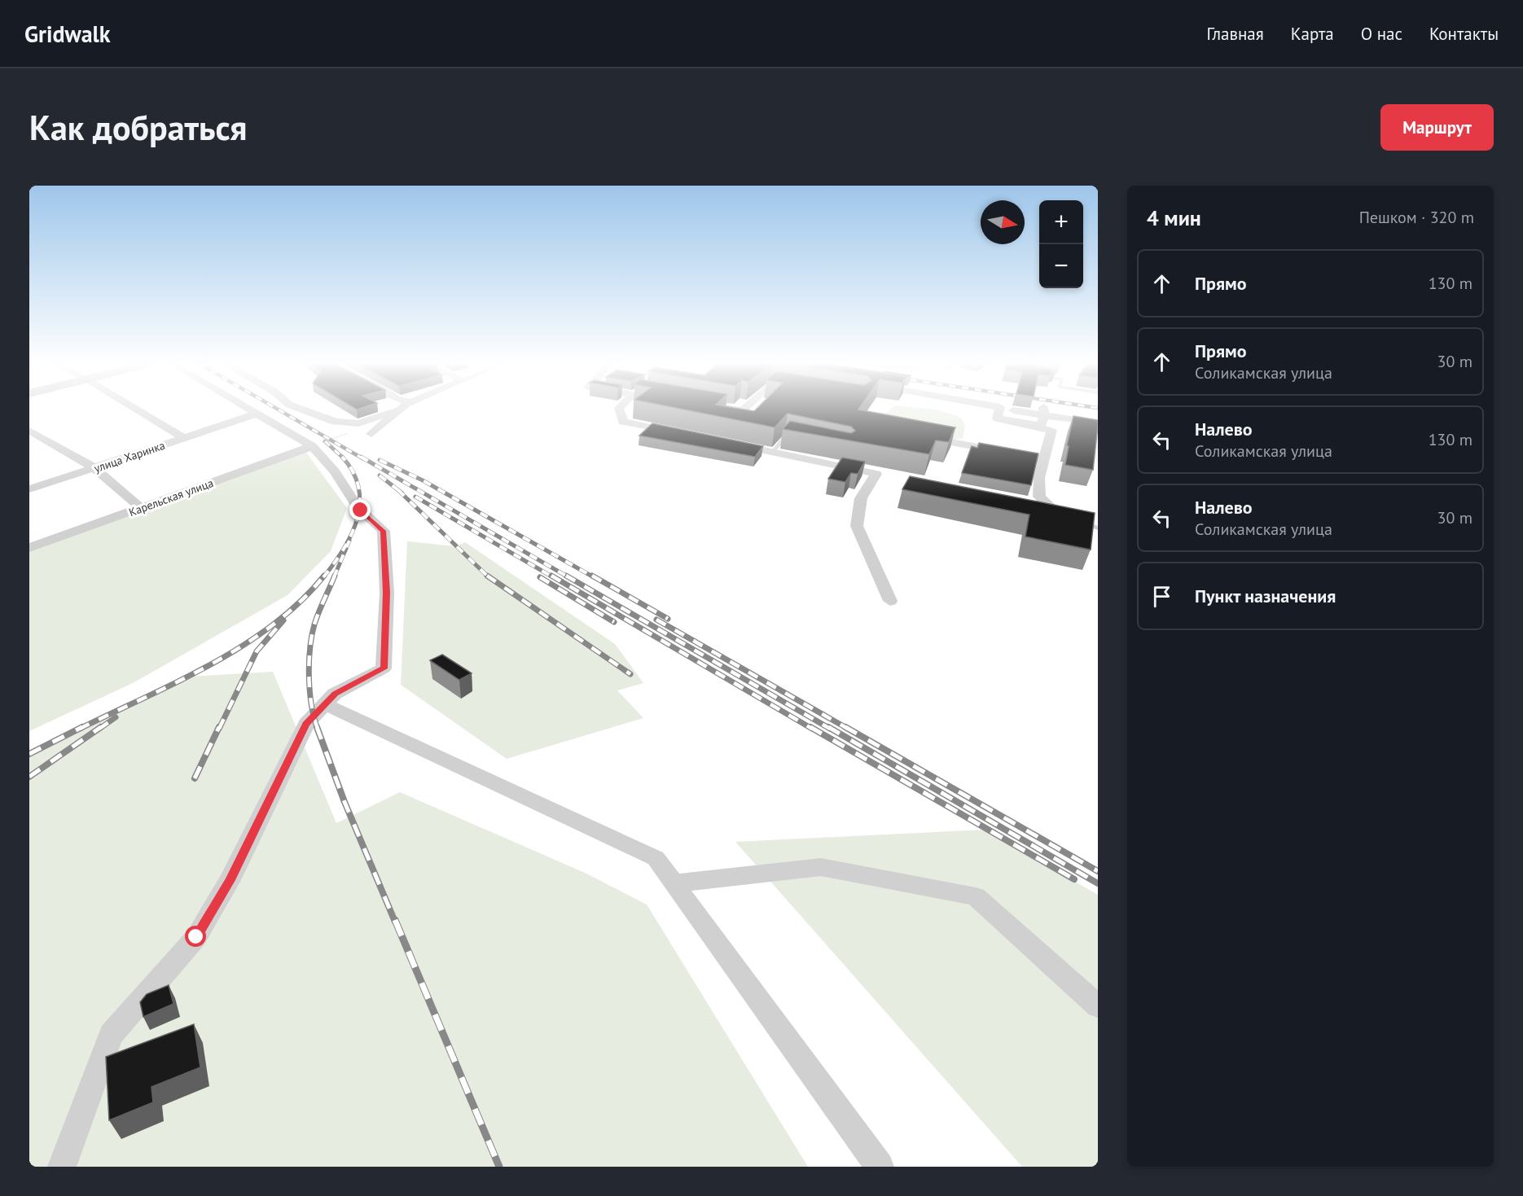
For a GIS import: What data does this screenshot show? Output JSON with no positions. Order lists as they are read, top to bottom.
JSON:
{
  "streets": {
    "street": ["улица Харинка", "Карельская улица"]
  },
  "north": "right",
  "page": {
    "header": "Gridwalk",
    "nav": [
      "Главная",
      "Карта",
      "О нас",
      "Контакты"
    ],
    "buttons": "Маршрут",
    "title": "Как добраться",
    "heading": ["4 мин", "Пешком · 320 m"],
    "map_buttons": ["+", "−"],
    "list": [
      ["Прямо", "130 m"],
      ["Прямо", "Соликамская улица", "30 m"],
      ["Налево", "Соликамская улица", "130 m"],
      ["Налево", "Соликамская улица", "30 m"],
      "Пункт назначения"
    ]
  }
}
